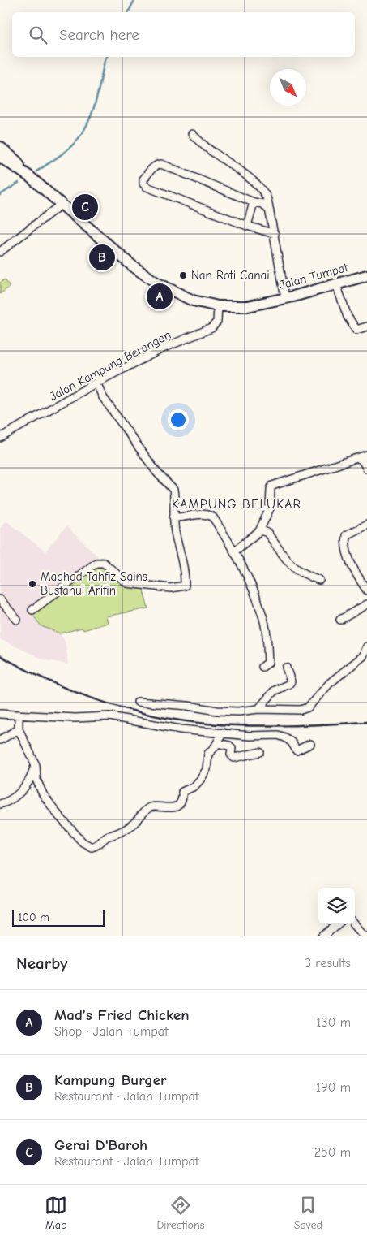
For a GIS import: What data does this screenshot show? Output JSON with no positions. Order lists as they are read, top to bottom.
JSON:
{
  "streets": {
    "main road": ["Jalan Tumpat"],
    "street": ["Jalan Kampung Berangan"]
  },
  "crossings": [
    ["Jalan Tumpat", "Jalan Kampung Berangan"]
  ],
  "districts": ["KAMPUNG BELUKAR"],
  "places": ["Nan Roti Canai", "Maahad Tahfiz Sains Bustanul Arifin"],
  "scale_bar": "100 m",
  "north": "bottom right",
  "page": {
    "search": "Search here",
    "pins": ["C", "B", "A"],
    "scale": "100 m",
    "heading": ["Nearby", "3 results"],
    "list": [
      {
        "mark": "A",
        "name": "Mad’s Fried Chicken",
        "note": "Shop · Jalan Tumpat",
        "value": "130 m"
      },
      {
        "mark": "B",
        "name": "Kampung Burger",
        "note": "Restaurant · Jalan Tumpat",
        "value": "190 m"
      },
      {
        "mark": "C",
        "name": "Gerai D'Baroh",
        "note": "Restaurant · Jalan Tumpat",
        "value": "250 m"
      }
    ],
    "nav": ["Map", "Directions", "Saved"]
  }
}
